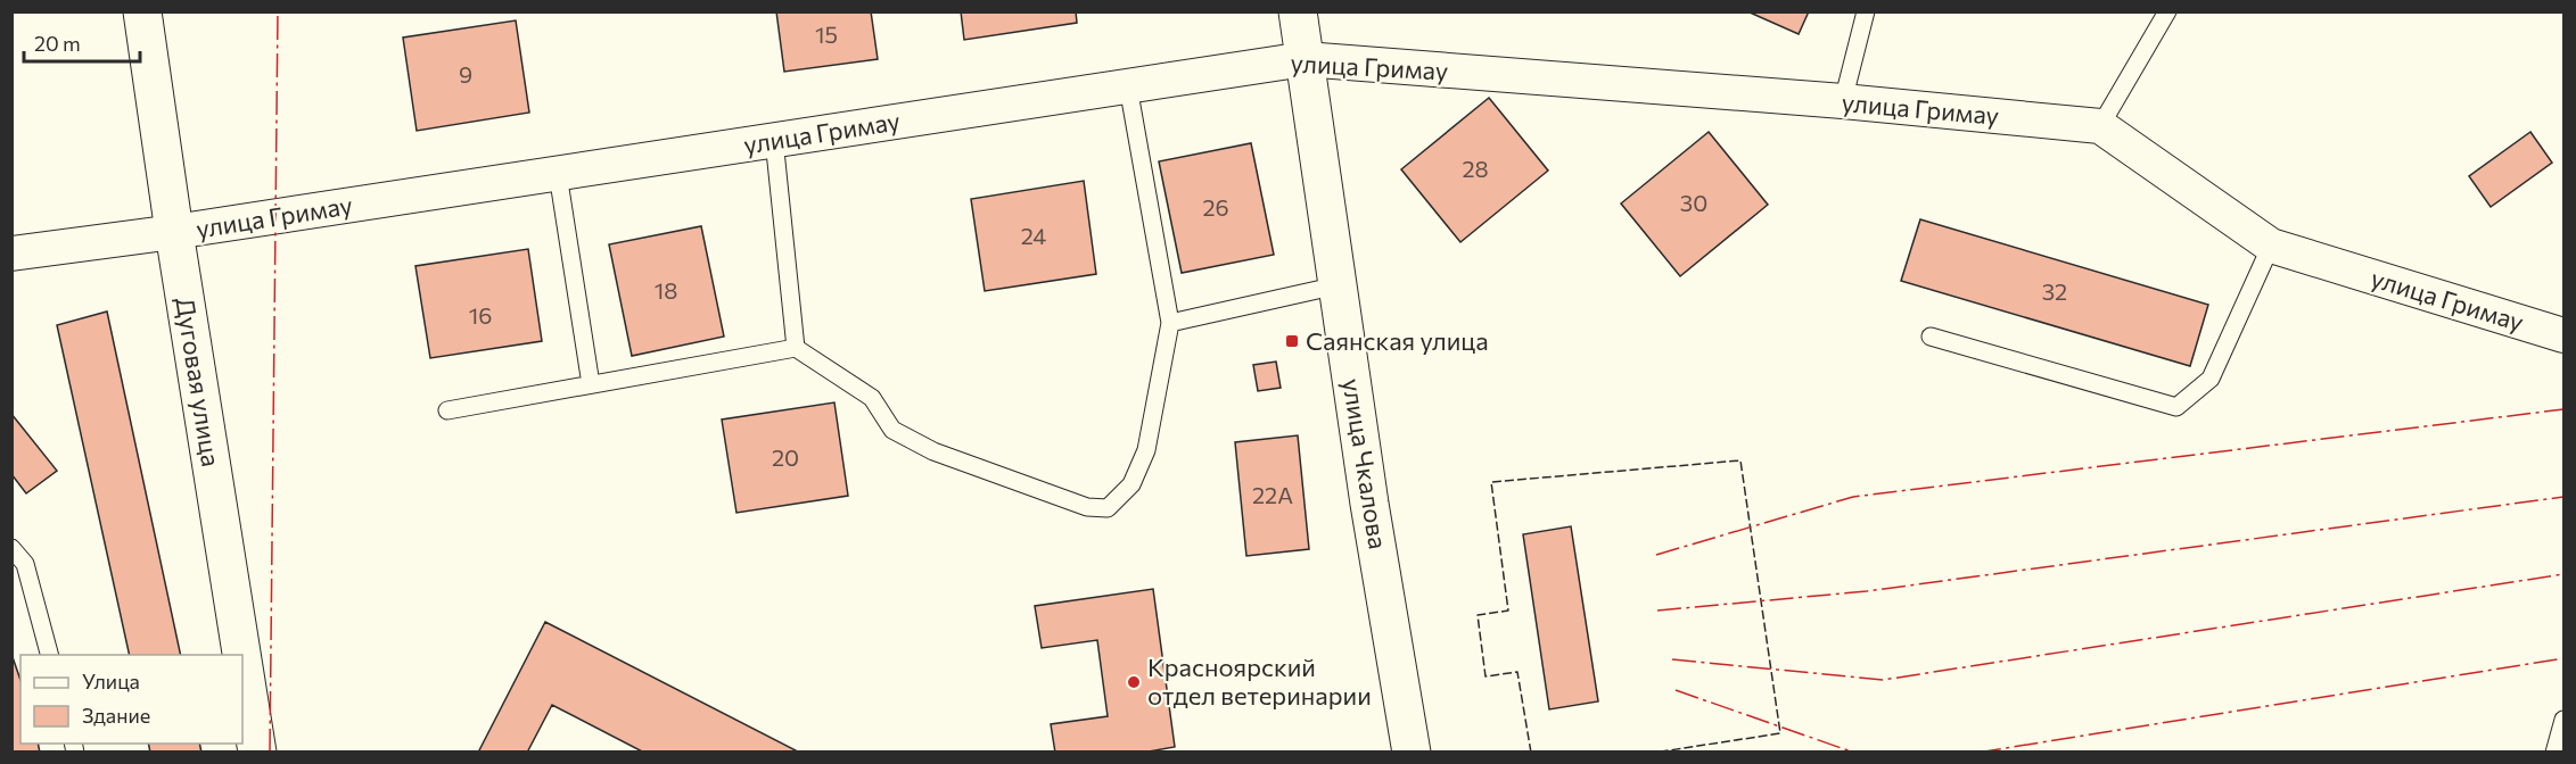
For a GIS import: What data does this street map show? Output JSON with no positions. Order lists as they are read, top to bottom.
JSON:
{
  "streets": {
    "main road": ["Дуговая улица", "улица Чкалова"],
    "street": ["улица Гримау"]
  },
  "crossings": [
    ["улица Гримау", "Дуговая улица"],
    ["улица Гримау", "улица Чкалова"]
  ],
  "places": {
    "transit": ["Саянская улица"],
    "other": ["Красноярский отдел ветеринарии"]
  },
  "house_numbers": [
    "15",
    "9",
    "28",
    "30",
    "26",
    "24",
    "18",
    "32",
    "16",
    "20",
    "22А"
  ],
  "legend": ["Улица", "Здание"],
  "scale_bar": "20 m"
}
